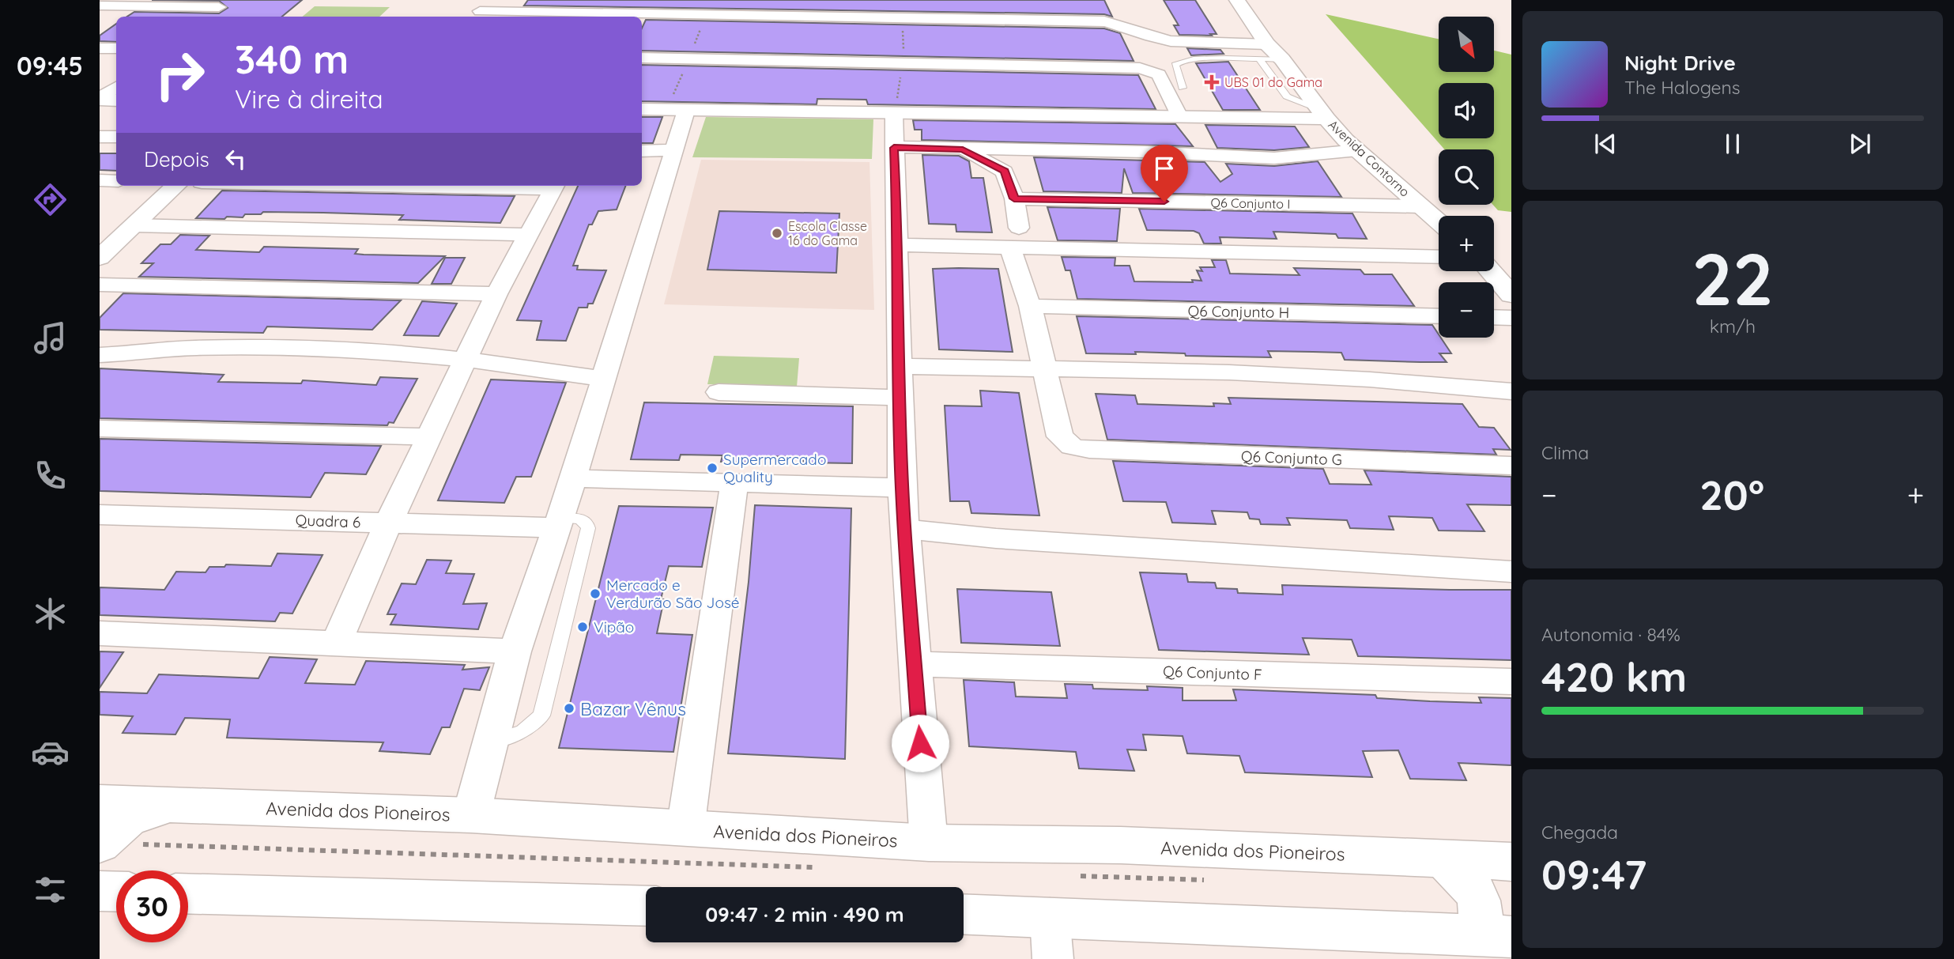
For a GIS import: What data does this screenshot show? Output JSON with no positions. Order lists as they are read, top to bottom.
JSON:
{
  "streets": {
    "street": [
      "Avenida Contorno",
      "Q6 Conjunto I",
      "Q6 Conjunto H",
      "Q6 Conjunto G",
      "Quadra 6",
      "Q6 Conjunto F",
      "Avenida dos Pioneiros"
    ]
  },
  "crossings": [
    ["Avenida Contorno", "Q6 Conjunto I"]
  ],
  "places": {
    "health": ["UBS 01 do Gama"],
    "other": [
      "Escola Classe 16 do Gama",
      "Supermercado Quality",
      "Mercado e Verdurão São José",
      "Vipão",
      "Bazar Vênus"
    ]
  },
  "north": "bottom right",
  "page": {
    "tabs": "09:45",
    "map_buttons": ["+", "−"],
    "turn": ["340 m", "Vire à direita"],
    "song": ["Night Drive", "The Halogens"],
    "then": "Depois",
    "tile": [
      ["22", "km/h"],
      "Clima",
      ["Autonomia · 84%", "420 km"],
      ["Chegada", "09:47"]
    ],
    "heat": ["−", "20°", "+"],
    "limit": "30",
    "trip": "09:47 · 2 min · 490 m"
  }
}
